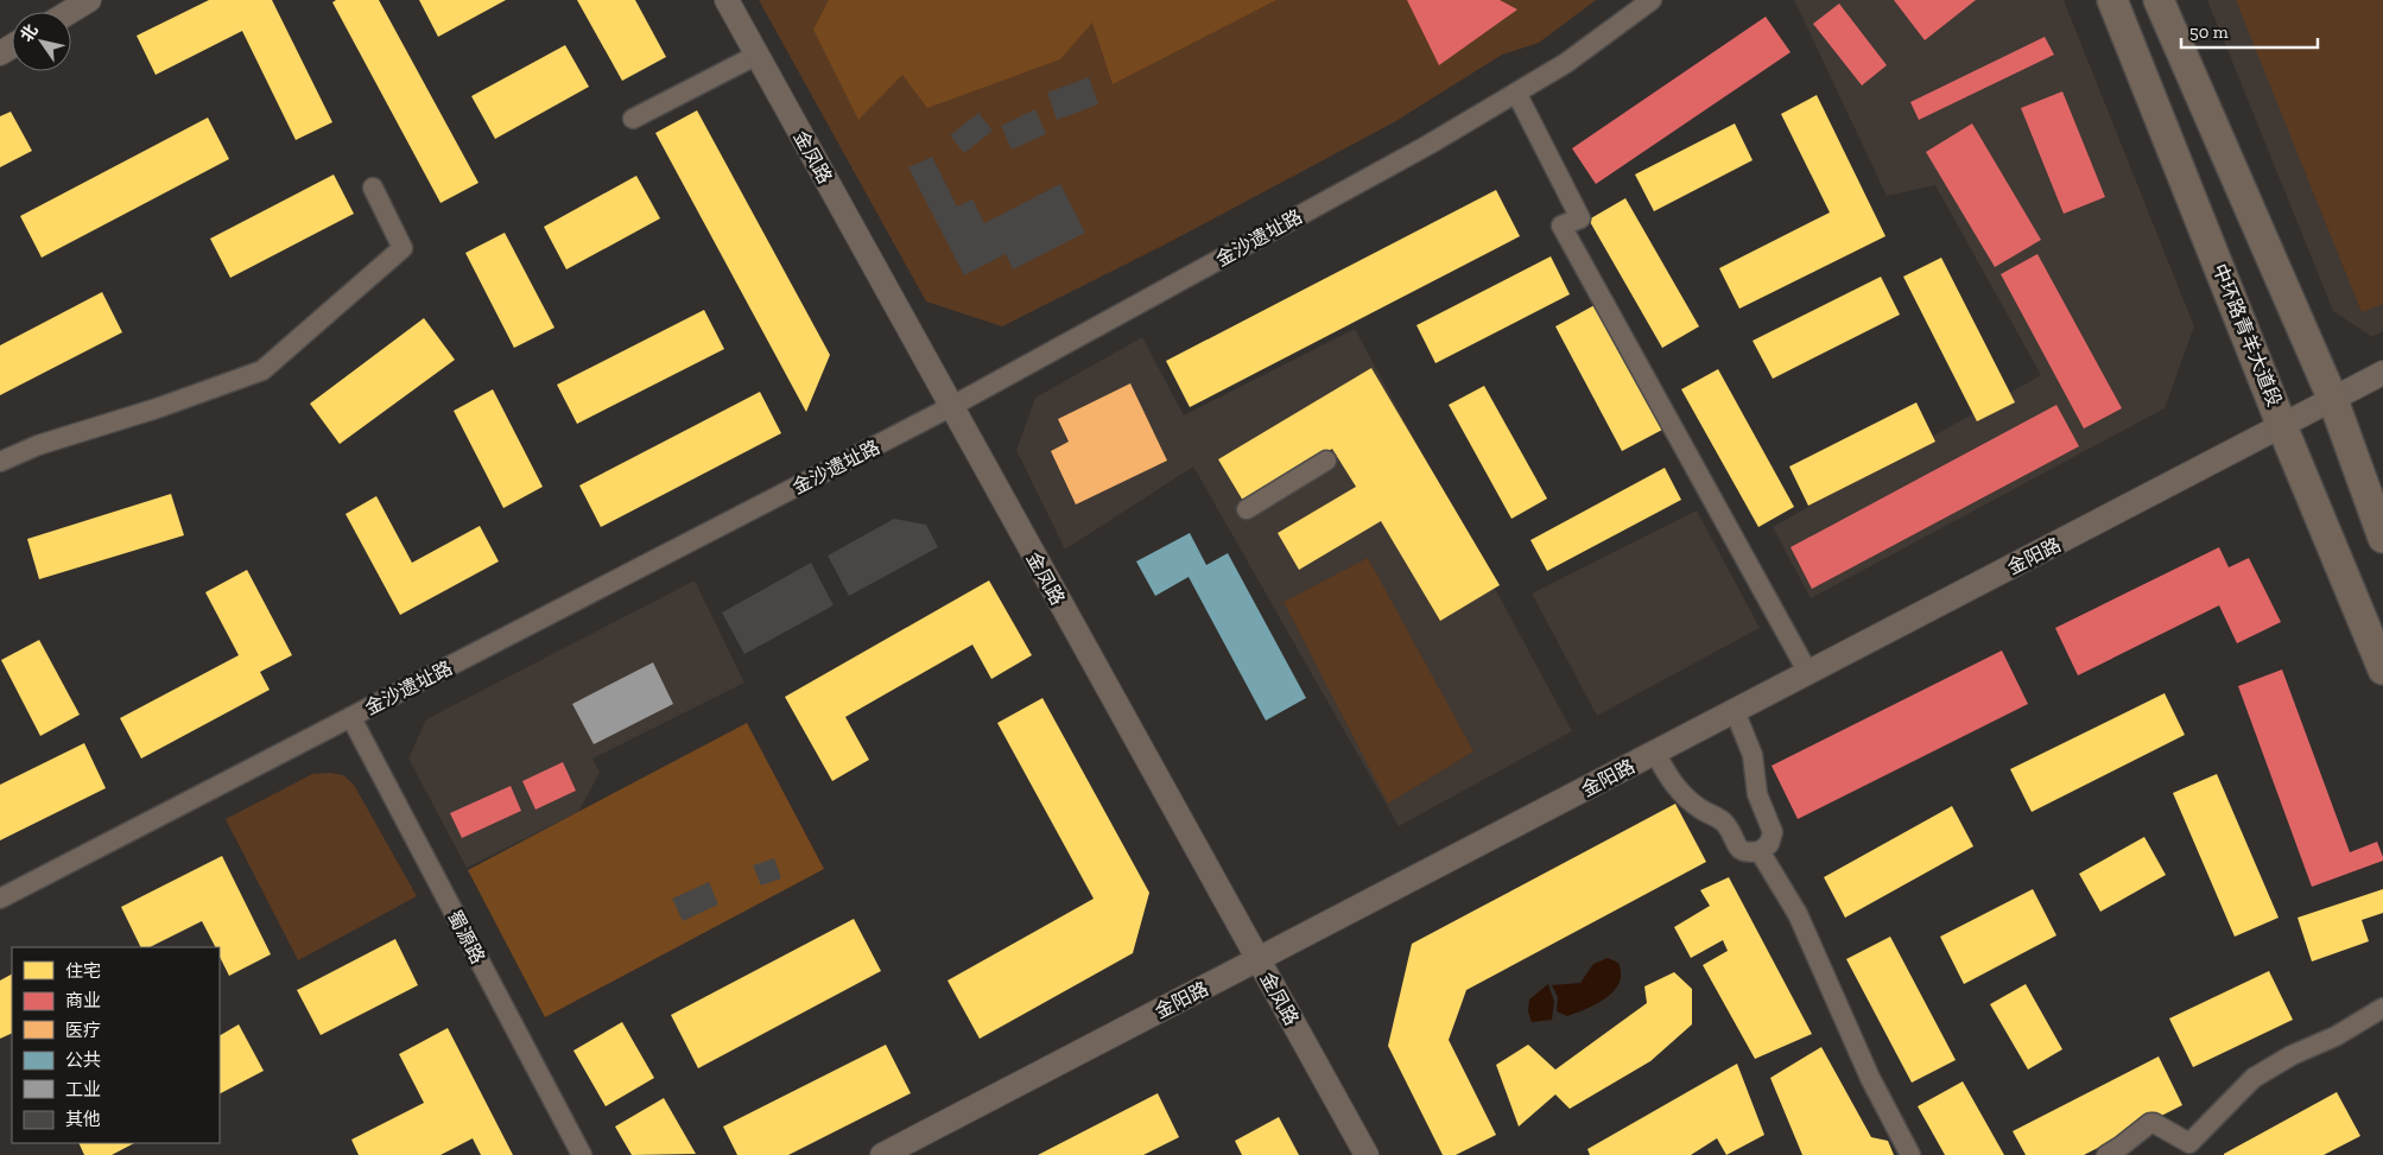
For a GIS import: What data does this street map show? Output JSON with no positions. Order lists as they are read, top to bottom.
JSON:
{
  "streets": {
    "main road": ["中环路青羊大道段"],
    "street": [
      "金凤路",
      "金沙遗址路",
      "金阳路",
      "蜀源路"
    ]
  },
  "crossings": [
    ["金凤路", "金沙遗址路"],
    ["金凤路", "金阳路"],
    ["金沙遗址路", "蜀源路"],
    ["中环路青羊大道段", "金阳路"]
  ],
  "legend": [
    "住宅",
    "商业",
    "医疗",
    "公共",
    "工业",
    "其他"
  ],
  "scale_bar": "50 m",
  "north": "top left"
}
